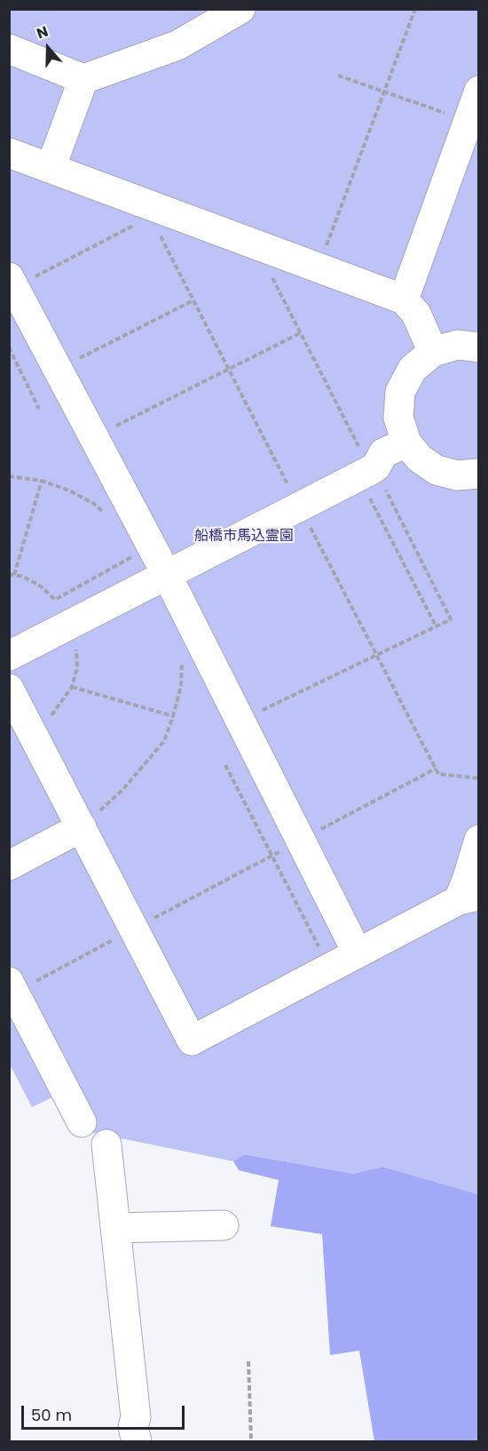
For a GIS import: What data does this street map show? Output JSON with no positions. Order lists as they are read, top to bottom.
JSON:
{
  "parks": ["船橋市馬込霊園"],
  "scale_bar": "50 m",
  "north": "top"
}
